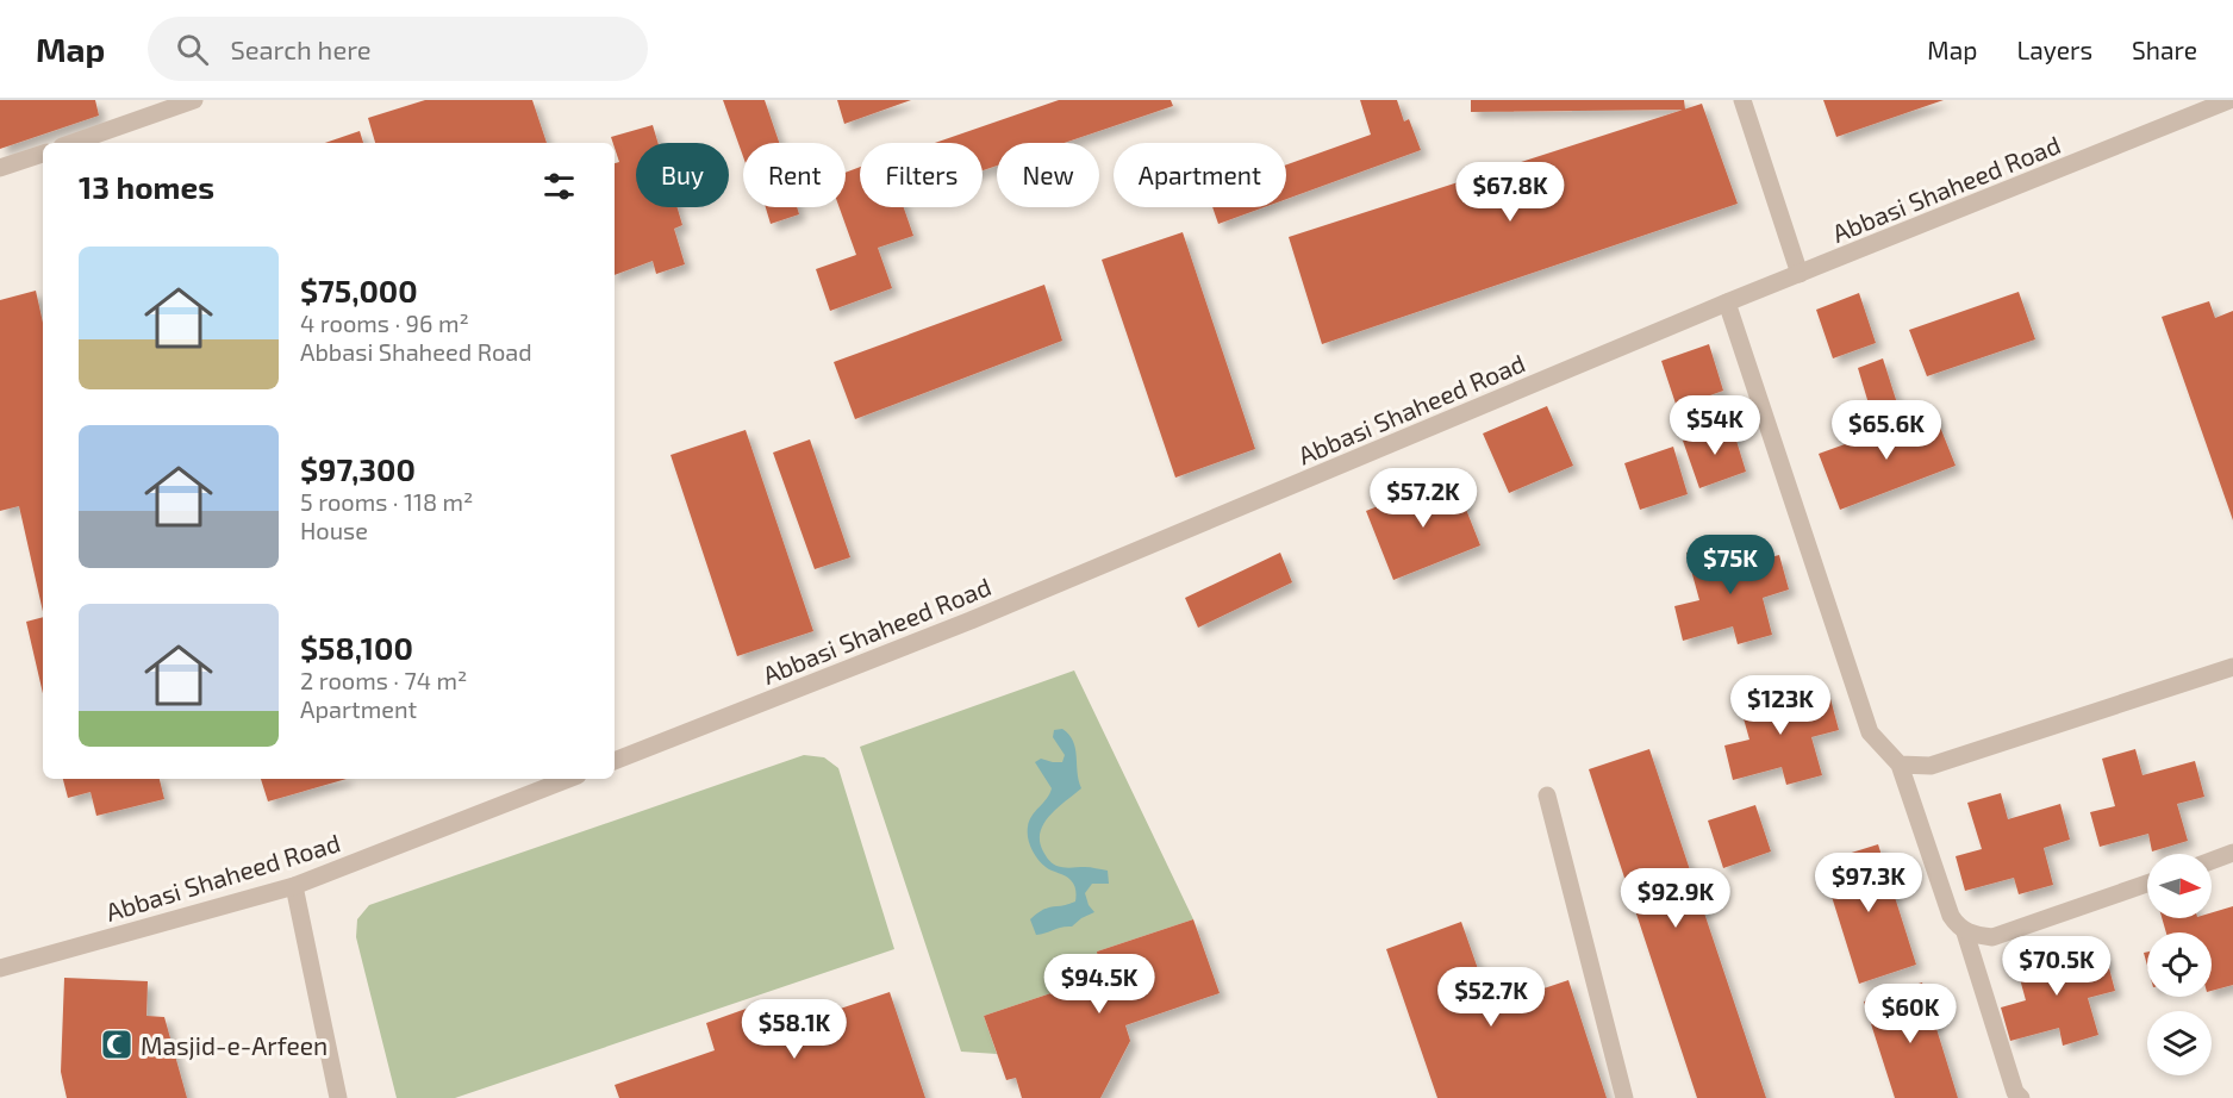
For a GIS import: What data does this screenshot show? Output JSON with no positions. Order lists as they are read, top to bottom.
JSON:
{
  "streets": {
    "street": ["Abbasi Shaheed Road"]
  },
  "places": {
    "mosque": ["Masjid-e-Arfeen"]
  },
  "north": "right",
  "page": {
    "header": "Map",
    "search": "Search here",
    "nav": ["Map", "Layers", "Share"],
    "chip": [
      "Buy",
      "Rent",
      "Filters",
      "New",
      "Apartment"
    ],
    "heading": "13 homes",
    "price": [
      "$67.8K",
      "$54K",
      "$65.6K",
      "$57.2K",
      "$75K",
      "$123K",
      "$97.3K",
      "$92.9K",
      "$70.5K",
      "$94.5K",
      "$52.7K",
      "$60K",
      "$58.1K"
    ],
    "list": [
      {
        "name": "$75,000",
        "note": "4 rooms · 96 m² · Abbasi Shaheed Road"
      },
      {
        "name": "$97,300",
        "note": "5 rooms · 118 m² · House"
      },
      {
        "name": "$58,100",
        "note": "2 rooms · 74 m² · Apartment"
      }
    ]
  }
}
